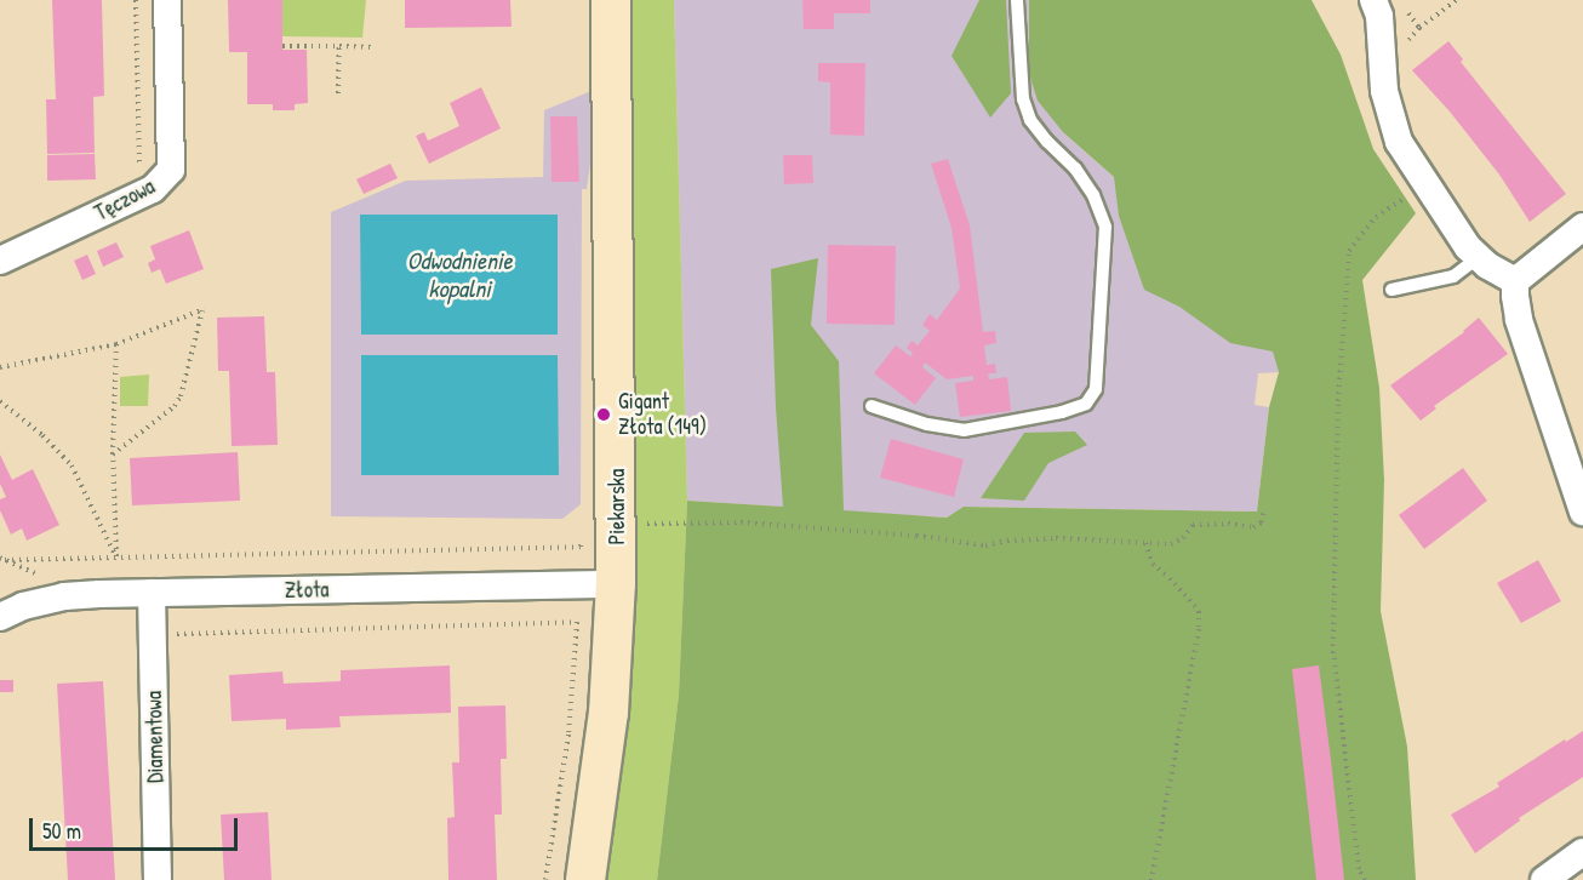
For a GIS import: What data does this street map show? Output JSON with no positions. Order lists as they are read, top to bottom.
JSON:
{
  "streets": {
    "street": [
      "Tęczowa",
      "Piekarska",
      "Złota",
      "Diamentowa"
    ]
  },
  "crossings": [
    ["Piekarska", "Złota"],
    ["Złota", "Diamentowa"]
  ],
  "water": ["Odwodnienie kopalni"],
  "places": ["Gigant Złota (149)"],
  "scale_bar": "50 m"
}
